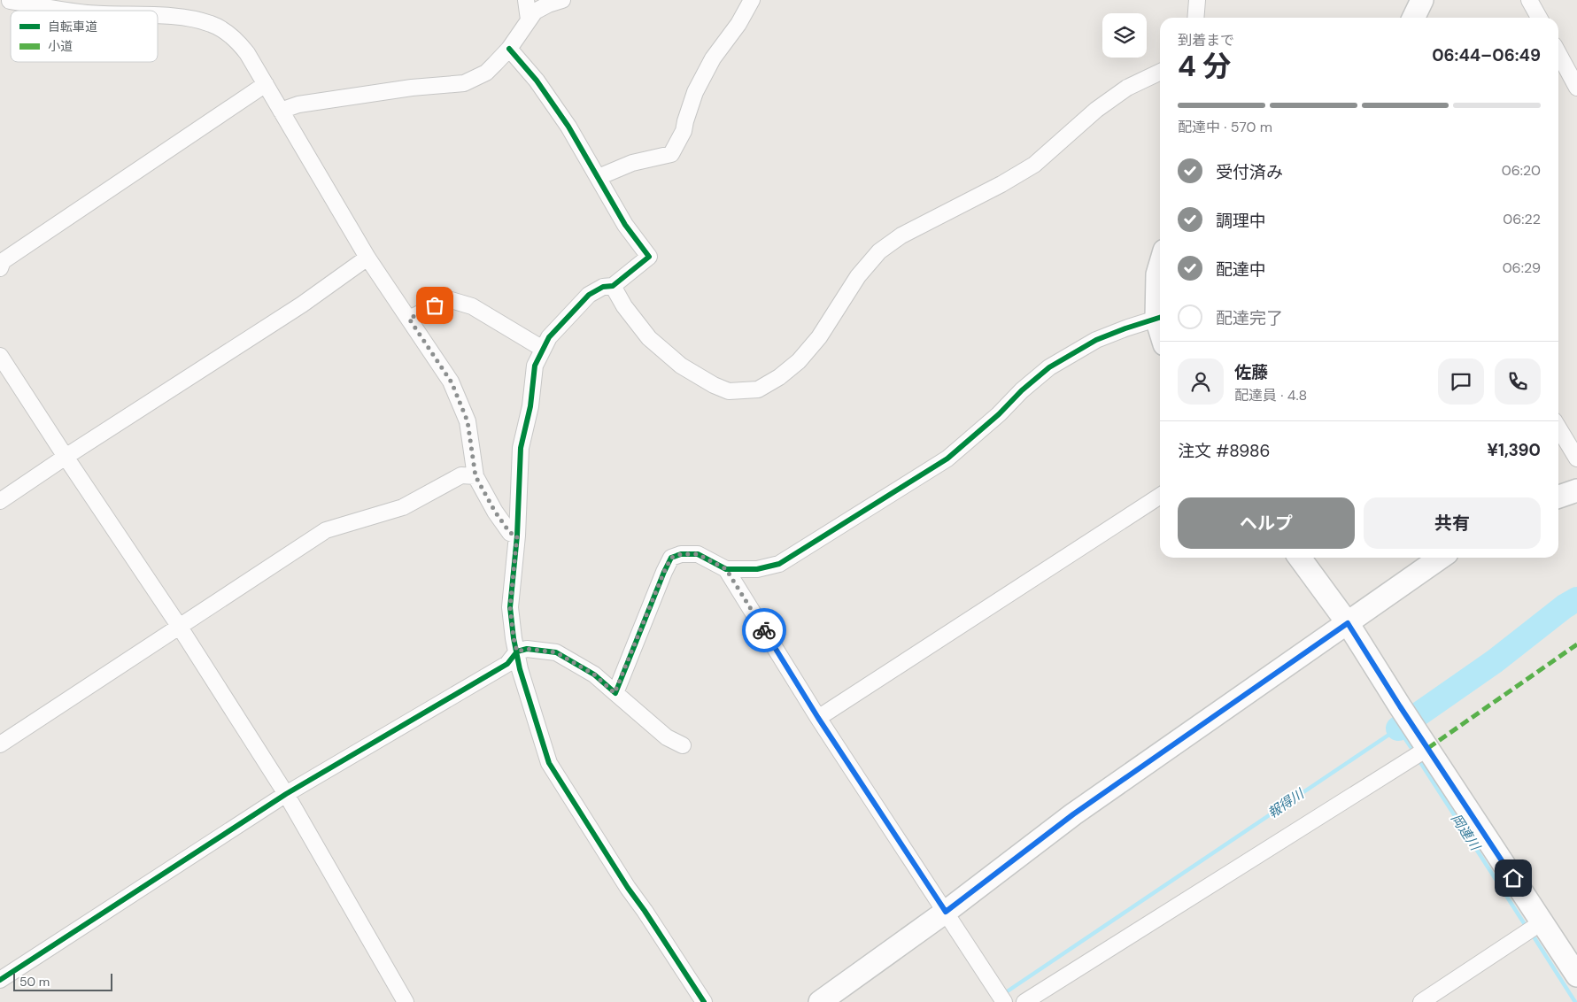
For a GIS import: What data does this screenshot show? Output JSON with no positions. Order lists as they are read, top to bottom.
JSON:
{
  "water": ["報得川", "岡連川"],
  "legend": ["自転車道", "小道"],
  "scale_bar": "50 m",
  "page": {
    "heading": ["4 分", "到着まで", "06:44–06:49"],
    "panel": [
      "佐藤",
      "配達員 · 4.8",
      "注文 #8986",
      "¥1,390"
    ],
    "bar": "配達中 · 570 m",
    "list": [
      ["受付済み", "06:20"],
      ["調理中", "06:22"],
      ["配達中", "06:29"],
      "配達完了"
    ],
    "buttons": ["ヘルプ", "共有"],
    "scale": "50 m"
  }
}
